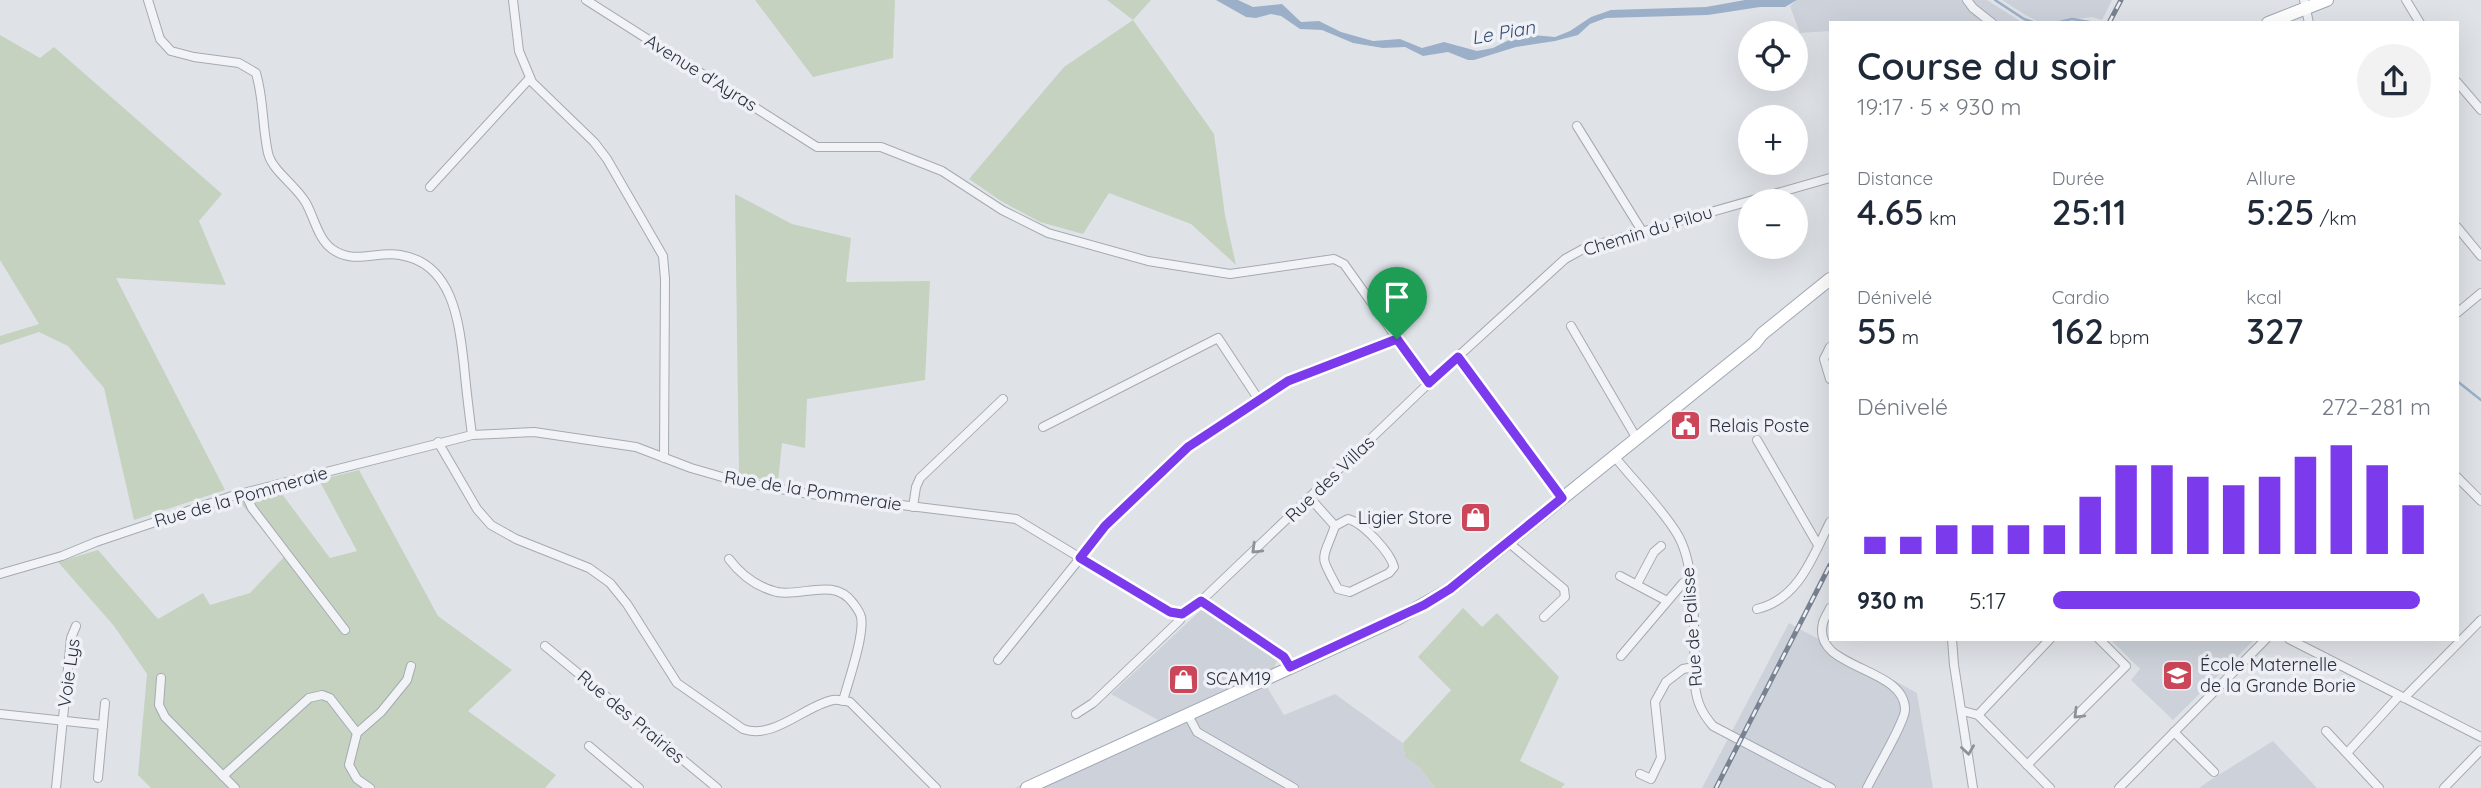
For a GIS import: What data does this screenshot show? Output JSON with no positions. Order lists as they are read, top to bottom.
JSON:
{
  "streets": {
    "street": [
      "Avenue d'Ayras",
      "Chemin du Pilou",
      "Rue des Villas",
      "Rue de la Pommeraie",
      "Rue de Palisse",
      "Voie Lys",
      "Rue des Prairies"
    ]
  },
  "crossings": [
    ["Chemin du Pilou", "Rue des Villas"]
  ],
  "one_way": ["Rue des Villas"],
  "water": ["Le Pian"],
  "places": {
    "public building": ["Relais Poste"],
    "shop": ["Ligier Store", "SCAM19"],
    "school or university": ["École Maternelle de la Grande Borie"]
  },
  "page": {
    "map_buttons": ["+", "−"],
    "heading": ["Course du soir", "19:17 · 5 × 930 m"],
    "stats": [
      ["Distance", "4.65 km"],
      ["Durée", "25:11"],
      ["Allure", "5:25 /km"],
      ["Dénivelé", "55 m"],
      ["Cardio", "162 bpm"],
      ["kcal", "327"]
    ],
    "chart": ["Dénivelé", "272–281 m"],
    "list": [
      {
        "name": "930 m",
        "note": "5:17"
      }
    ]
  }
}
